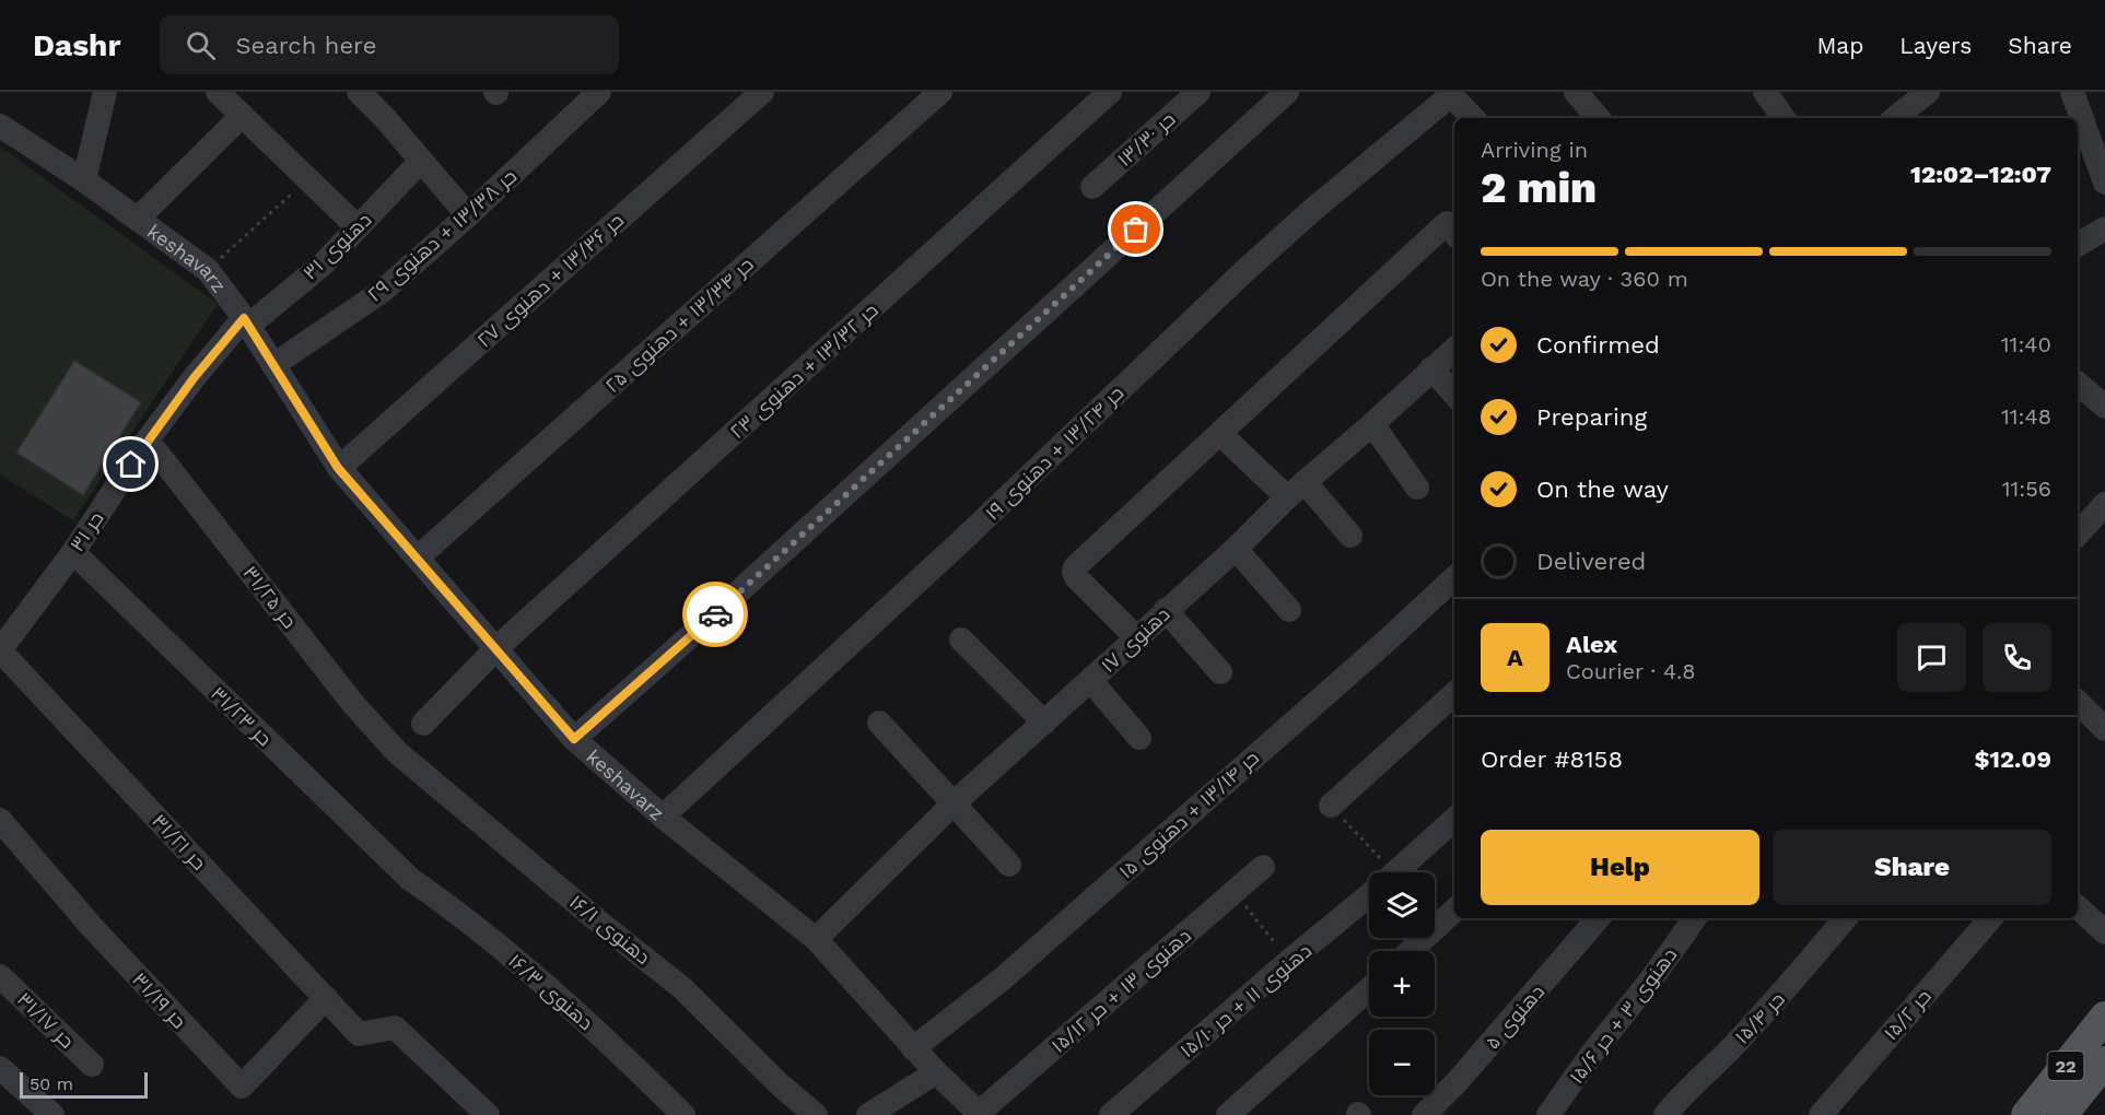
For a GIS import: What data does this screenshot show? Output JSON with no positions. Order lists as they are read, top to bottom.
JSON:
{
  "streets": {
    "main road": ["22"],
    "street": [
      "حر ۱۳/۳۰",
      "حر ۱۳/۳۸ + دهنوی ۲۹",
      "دهنوی ۳۱",
      "keshavarz",
      "حر ۱۳/۳۶ + دهنوی ۲۷",
      "حر ۱۳/۳۴ + دهنوی ۲۵",
      "حر ۱۳/۳۲ + دهنوی ۲۳",
      "حر ۱۳/۲۴ + دهنوی ۱۹",
      "حر ۳۱",
      "حر ۳۱/۲۵",
      "دهنوی ۱۷",
      "حر ۳۱/۲۳",
      "حر ۱۳/۱۴ + دهنوی ۱۵",
      "حر ۳۱/۲۱",
      "دهنوی ۱۶/۱",
      "دهنوی ۱۳ + حر ۱۵/۱۲",
      "دهنوی ۱۶/۳",
      "حر ۳۱/۱۹",
      "دهنوی ۱۱ + حر ۱۵/۱۰",
      "حر ۱۵/۲",
      "دهنوی ۳ + حر ۱۵/۶",
      "دهنوی ۵",
      "حر ۱۵/۴",
      "حر ۳۱/۱۷"
    ]
  },
  "crossings": [
    ["حر ۱۳/۳۸ + دهنوی ۲۹", "keshavarz"],
    ["دهنوی ۳۱", "keshavarz"],
    ["دهنوی ۳۱", "حر ۳۱"],
    ["keshavarz", "حر ۱۳/۳۶ + دهنوی ۲۷"],
    ["keshavarz", "حر ۱۳/۳۴ + دهنوی ۲۵"],
    ["keshavarz", "حر ۱۳/۳۲ + دهنوی ۲۳"],
    ["keshavarz", "حر ۱۳/۲۴ + دهنوی ۱۹"],
    ["keshavarz", "حر ۳۱"],
    ["keshavarz", "دهنوی ۱۷"],
    ["keshavarz", "حر ۱۳/۱۴ + دهنوی ۱۵"],
    ["keshavarz", "دهنوی ۱۳ + حر ۱۵/۱۲"],
    ["حر ۳۱", "حر ۳۱/۲۵"],
    ["حر ۳۱", "حر ۳۱/۲۳"],
    ["حر ۳۱", "حر ۳۱/۲۱"],
    ["حر ۳۱/۲۵", "دهنوی ۱۶/۱"],
    ["حر ۳۱/۲۳", "دهنوی ۱۶/۳"],
    ["حر ۳۱/۲۱", "حر ۳۱/۱۹"]
  ],
  "scale_bar": "50 m",
  "page": {
    "header": "Dashr",
    "search": "Search here",
    "nav": ["Map", "Layers", "Share"],
    "heading": ["2 min", "Arriving in", "12:02–12:07"],
    "panel": [
      "Alex",
      "Courier · 4.8",
      "Order #8158",
      "$12.09"
    ],
    "bar": "On the way · 360 m",
    "list": [
      ["Confirmed", "11:40"],
      ["Preparing", "11:48"],
      ["On the way", "11:56"],
      "Delivered"
    ],
    "round": "A",
    "buttons": ["Help", "Share"],
    "map_buttons": ["+", "−"],
    "scale": "50 m"
  }
}
